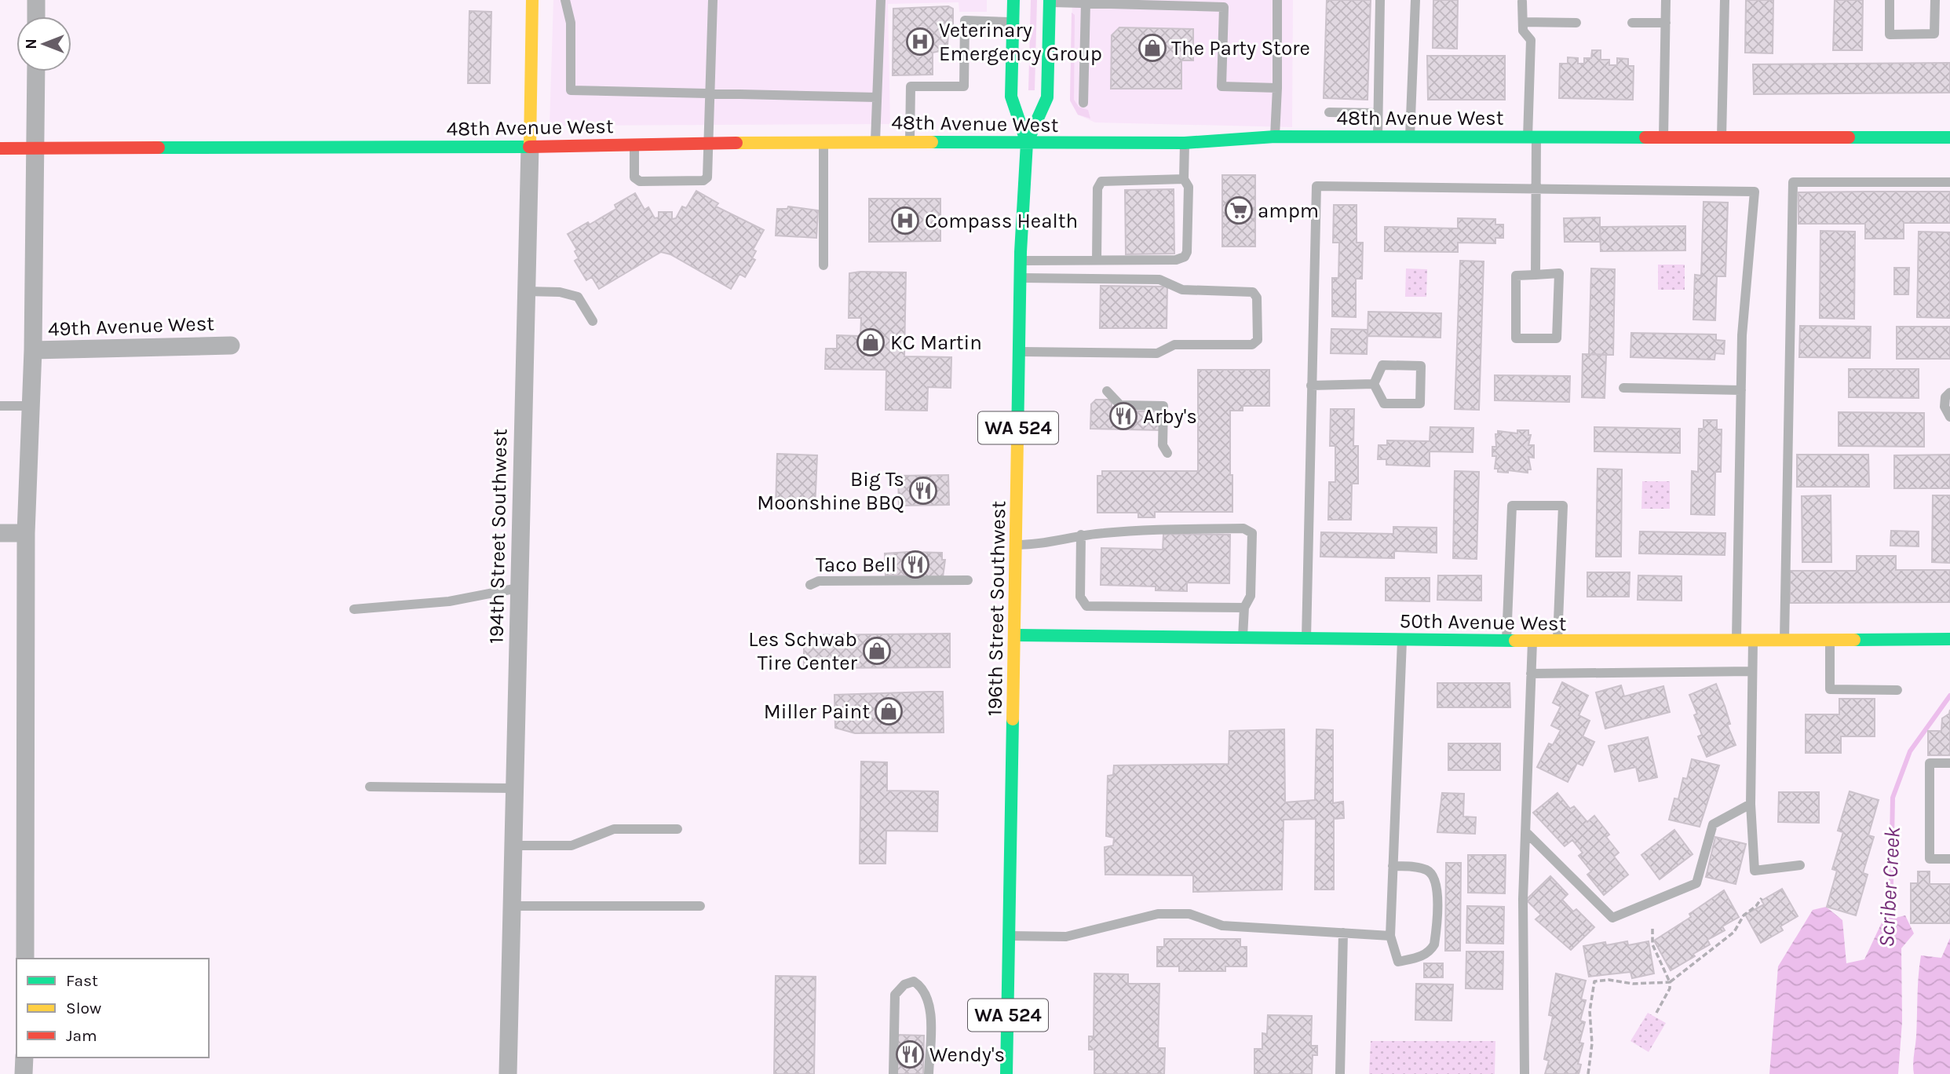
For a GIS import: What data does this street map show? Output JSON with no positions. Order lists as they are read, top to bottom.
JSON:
{
  "streets": {
    "street": [
      "48th Avenue West",
      "49th Avenue West",
      "WA 524",
      "194th Street Southwest",
      "196th Street Southwest",
      "50th Avenue West"
    ]
  },
  "crossings": [
    ["48th Avenue West", "194th Street Southwest"],
    ["48th Avenue West", "196th Street Southwest"],
    ["196th Street Southwest", "50th Avenue West"]
  ],
  "water": ["Scriber Creek"],
  "places": {
    "hospital": ["Veterinary Emergency Group", "Compass Health"],
    "shop": [
      "The Party Store",
      "KC Martin",
      "Les Schwab Tire Center",
      "Miller Paint"
    ],
    "supermarket": ["ampm"],
    "restaurant": [
      "Arby's",
      "Big Ts Moonshine BBQ",
      "Taco Bell",
      "Wendy's"
    ]
  },
  "legend": ["Fast", "Slow", "Jam"],
  "north": "left"
}
